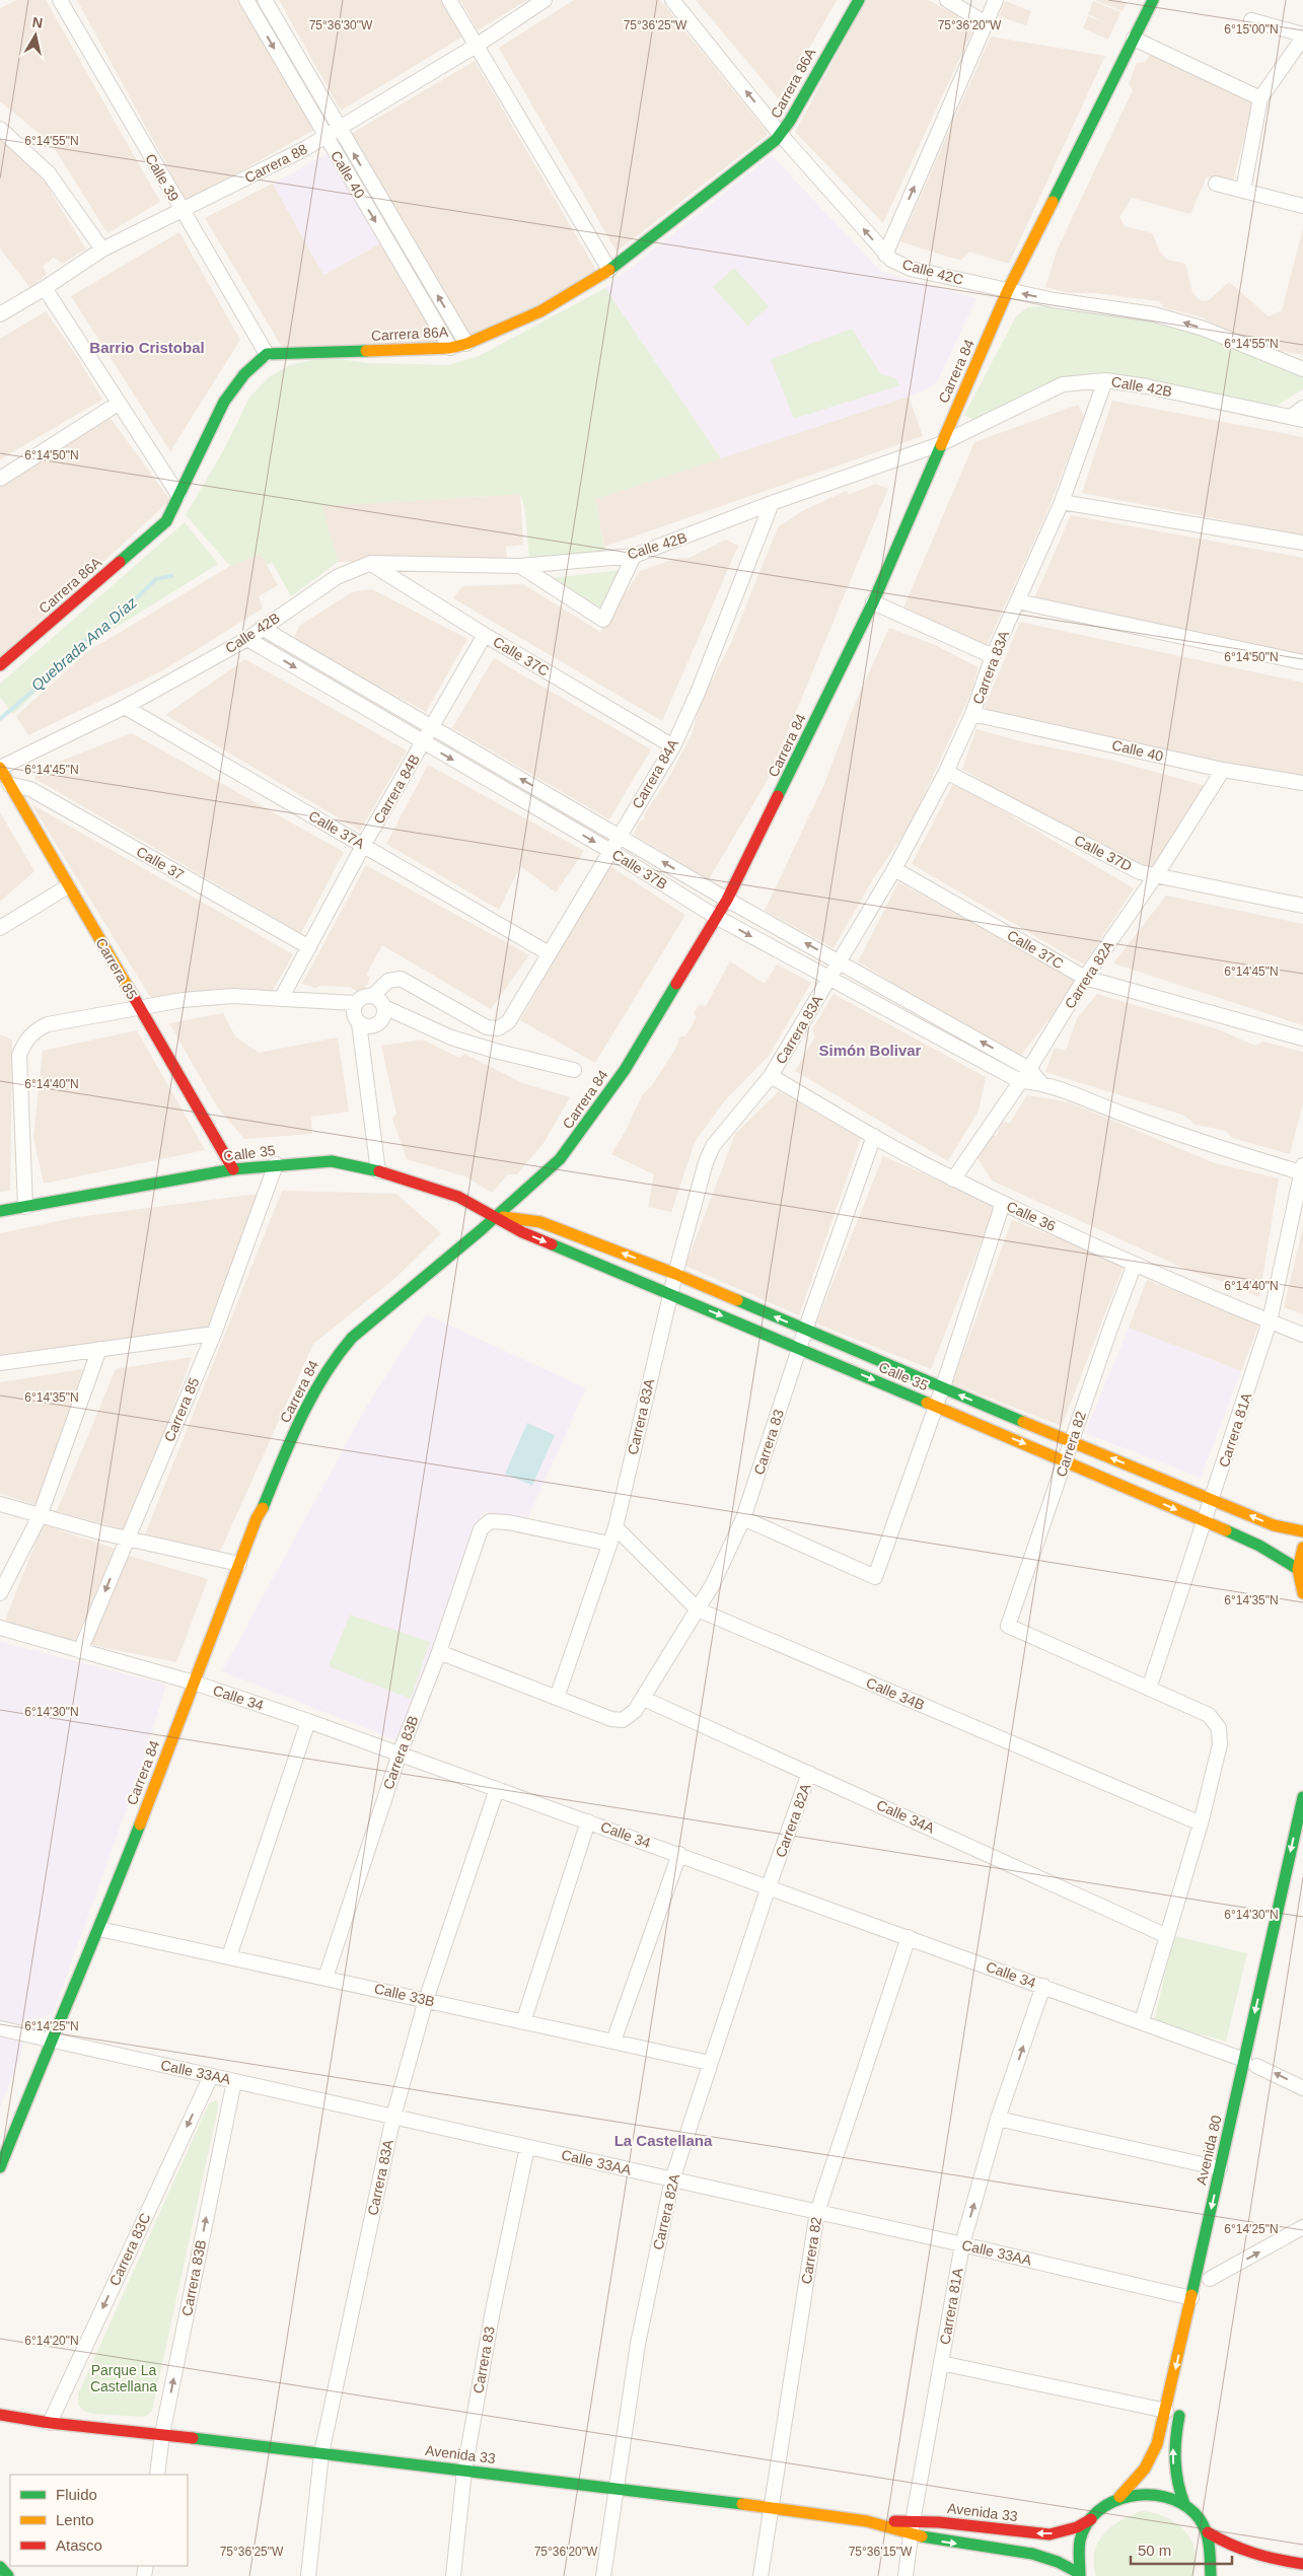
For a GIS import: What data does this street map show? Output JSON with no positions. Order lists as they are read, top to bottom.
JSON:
{
  "streets": {
    "street": [
      "Carrera 86A",
      "Carrera 88",
      "Calle 40",
      "Calle 39",
      "Calle 42C",
      "Carrera 84",
      "Calle 42B",
      "Calle 37C",
      "Carrera 83A",
      "Carrera 84A",
      "Carrera 84B",
      "Calle 37A",
      "Calle 37D",
      "Calle 37",
      "Calle 37B",
      "Carrera 85",
      "Carrera 82A",
      "Calle 35",
      "Calle 36",
      "Carrera 81A",
      "Carrera 83",
      "Carrera 82",
      "Calle 34B",
      "Calle 34",
      "Carrera 83B",
      "Calle 34A",
      "Calle 33B",
      "Calle 33AA",
      "Avenida 80",
      "Carrera 83C",
      "Avenida 33"
    ]
  },
  "crossings": [
    ["Carrera 86A", "Calle 40"],
    ["Carrera 86A", "Calle 39"],
    ["Carrera 86A", "Calle 42C"],
    ["Carrera 88", "Calle 40"],
    ["Carrera 88", "Calle 39"],
    ["Calle 40", "Carrera 83A"],
    ["Calle 40", "Carrera 82A"],
    ["Calle 42C", "Carrera 84"],
    ["Carrera 84", "Calle 42B"],
    ["Carrera 84", "Calle 37B"],
    ["Carrera 84", "Calle 35"],
    ["Carrera 84", "Calle 34"],
    ["Carrera 84", "Calle 33B"],
    ["Carrera 84", "Calle 33AA"],
    ["Calle 42B", "Calle 37C"],
    ["Calle 42B", "Carrera 83A"],
    ["Calle 42B", "Carrera 84A"],
    ["Calle 42B", "Calle 37A"],
    ["Calle 42B", "Calle 37B"],
    ["Calle 42B", "Carrera 85"],
    ["Calle 37C", "Carrera 83A"],
    ["Calle 37C", "Carrera 84A"],
    ["Calle 37C", "Carrera 84B"],
    ["Calle 37C", "Carrera 82A"],
    ["Carrera 83A", "Calle 37D"],
    ["Carrera 83A", "Calle 37B"],
    ["Carrera 83A", "Calle 35"],
    ["Carrera 83A", "Calle 36"],
    ["Carrera 83A", "Carrera 83"],
    ["Carrera 83A", "Calle 34B"],
    ["Carrera 83A", "Calle 34"],
    ["Carrera 83A", "Carrera 83B"],
    ["Carrera 83A", "Calle 33B"],
    ["Carrera 83A", "Calle 33AA"],
    ["Carrera 83A", "Avenida 33"],
    ["Carrera 84A", "Calle 37A"],
    ["Carrera 84A", "Calle 37B"],
    ["Carrera 84B", "Calle 37A"],
    ["Carrera 84B", "Calle 37"],
    ["Carrera 84B", "Calle 37B"],
    ["Calle 37D", "Carrera 82A"],
    ["Calle 37", "Carrera 85"],
    ["Calle 37B", "Carrera 82A"],
    ["Calle 37B", "Carrera 81A"],
    ["Carrera 85", "Calle 35"],
    ["Carrera 85", "Calle 34"],
    ["Carrera 82A", "Calle 36"],
    ["Carrera 82A", "Calle 34"],
    ["Carrera 82A", "Calle 34A"],
    ["Carrera 82A", "Calle 33B"],
    ["Carrera 82A", "Calle 33AA"],
    ["Carrera 82A", "Avenida 33"],
    ["Calle 35", "Carrera 81A"],
    ["Calle 35", "Carrera 83"],
    ["Calle 35", "Carrera 82"],
    ["Calle 36", "Carrera 81A"],
    ["Calle 36", "Carrera 83"],
    ["Calle 36", "Carrera 82"],
    ["Carrera 81A", "Carrera 82"],
    ["Carrera 81A", "Calle 34"],
    ["Carrera 81A", "Calle 33AA"],
    ["Carrera 81A", "Avenida 33"],
    ["Carrera 83", "Calle 34B"],
    ["Carrera 83", "Calle 34A"],
    ["Carrera 83", "Calle 33AA"],
    ["Carrera 83", "Avenida 33"],
    ["Carrera 82", "Calle 34"],
    ["Carrera 82", "Calle 33AA"],
    ["Carrera 82", "Avenida 33"],
    ["Calle 34", "Carrera 83B"],
    ["Calle 34", "Avenida 80"],
    ["Carrera 83B", "Calle 33B"],
    ["Carrera 83B", "Calle 33AA"],
    ["Carrera 83B", "Avenida 33"],
    ["Calle 33AA", "Avenida 80"],
    ["Calle 33AA", "Carrera 83C"],
    ["Avenida 80", "Avenida 33"],
    ["Carrera 83C", "Avenida 33"]
  ],
  "one_way": [
    "Calle 42C",
    "Carrera 83B",
    "Avenida 80",
    "Carrera 83C"
  ],
  "districts": ["Barrio Cristobal", "Simón Bolivar", "La Castellana"],
  "water": ["Quebrada Ana Díaz"],
  "parks": ["Parque La Castellana"],
  "legend": ["Fluido", "Lento", "Atasco"],
  "scale_bar": "50 m",
  "north": "top",
  "coordinates": [
    "75°36'30\"W",
    "75°36'25\"W",
    "75°36'20\"W",
    "6°15'00\"N",
    "6°14'55\"N",
    "6°14'50\"N",
    "6°14'45\"N",
    "6°14'40\"N",
    "6°14'35\"N",
    "6°14'30\"N",
    "6°14'25\"N",
    "6°14'20\"N",
    "75°36'15\"W"
  ]
}
